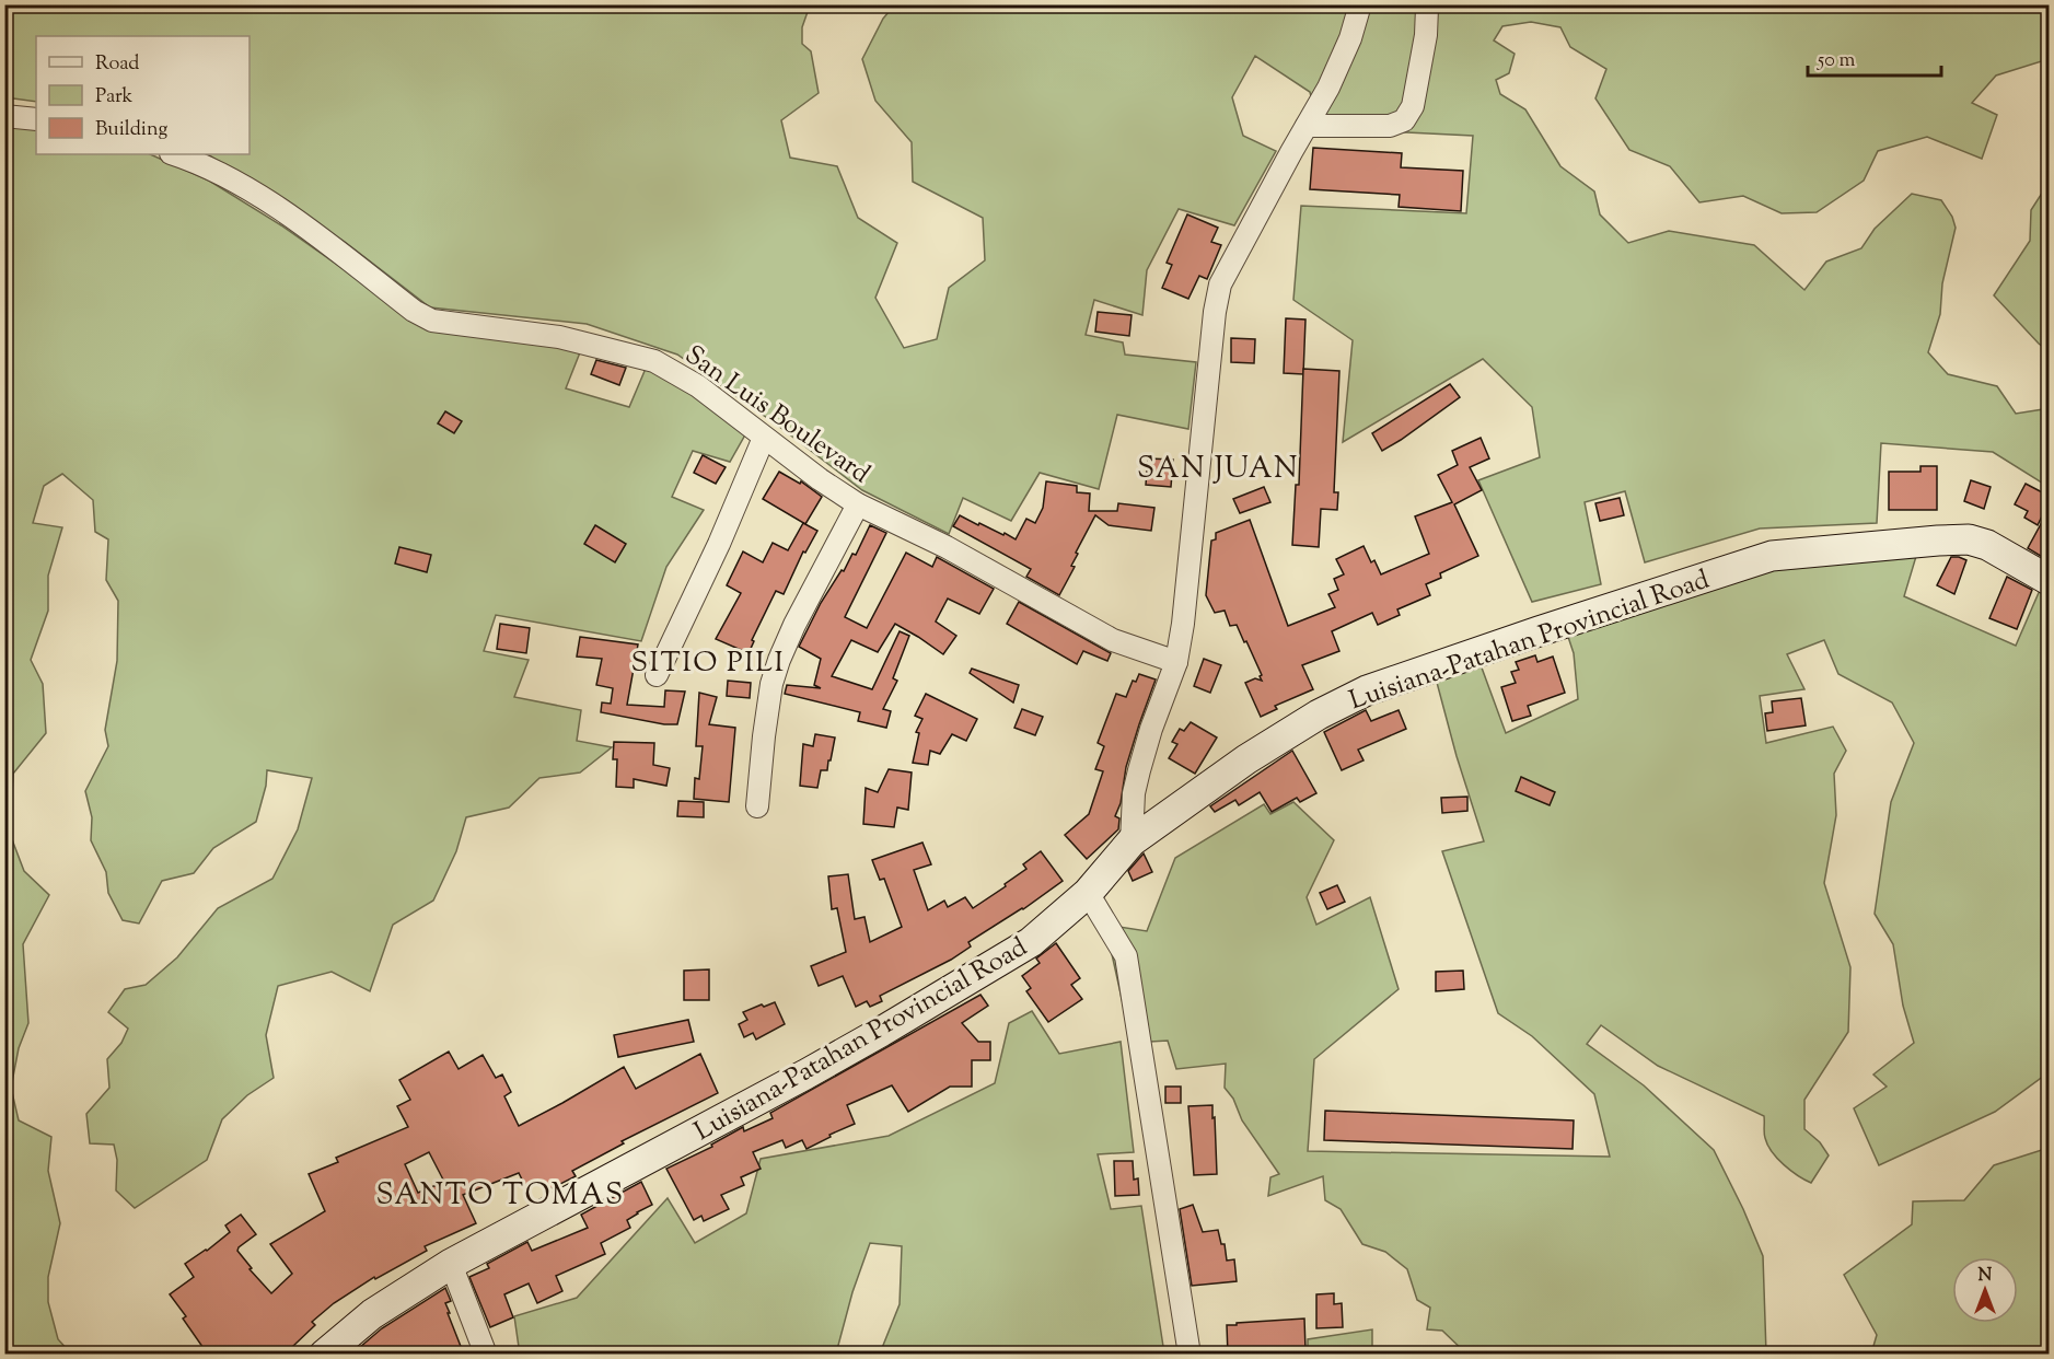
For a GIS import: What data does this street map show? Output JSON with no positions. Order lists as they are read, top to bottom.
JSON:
{
  "streets": {
    "street": ["San Luis Boulevard", "Luisiana-Patahan Provincial Road"]
  },
  "districts": ["SAN JUAN", "SITIO PILI", "SANTO TOMAS"],
  "legend": ["Road", "Park", "Building"],
  "scale_bar": "50 m",
  "north": "top"
}
